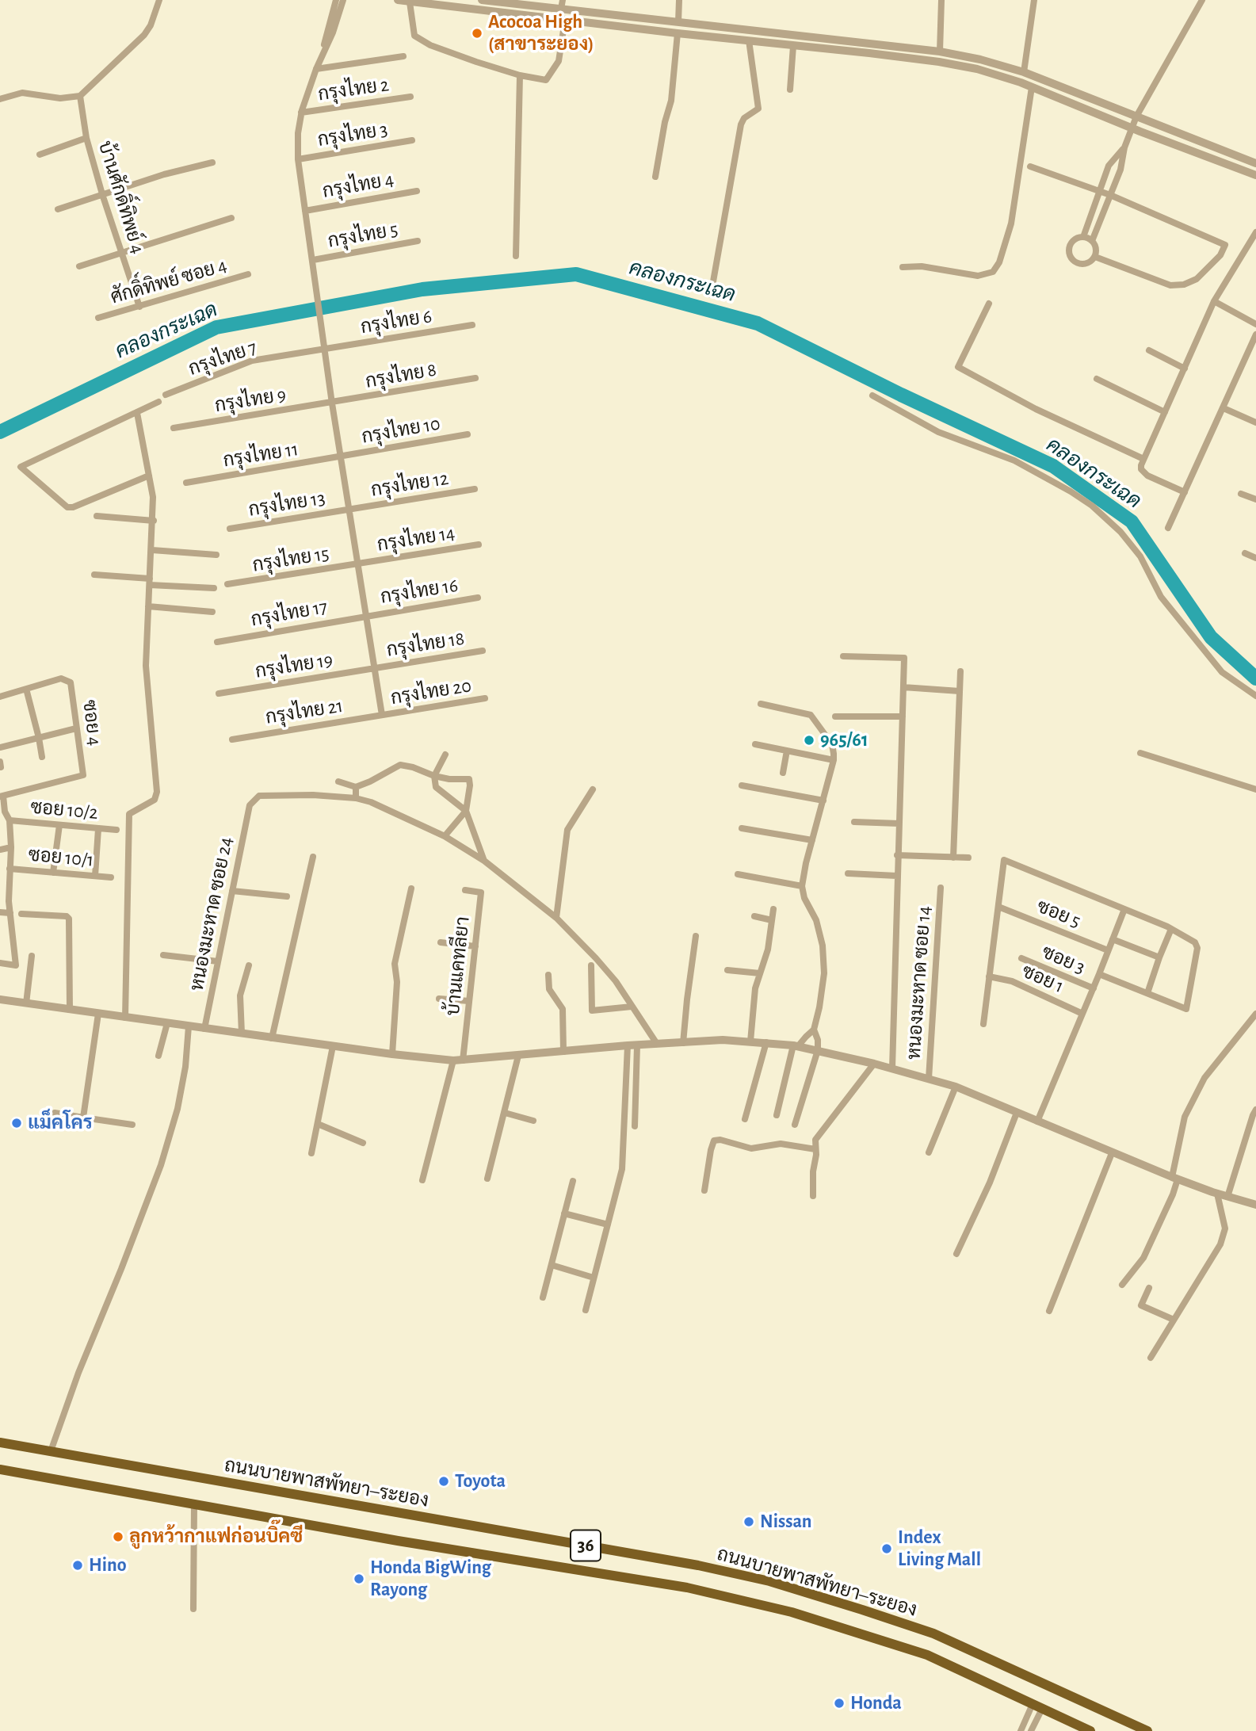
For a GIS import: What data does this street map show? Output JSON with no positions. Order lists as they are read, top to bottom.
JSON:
{
  "streets": {
    "highway": ["ถนนบายพาสพัทยา–ระยอง", "36"],
    "street": [
      "กรุงไทย 2",
      "กรุงไทย 3",
      "กรุงไทย 4",
      "บ้านศักดิ์ทิพย์ 4",
      "กรุงไทย 5",
      "ศักดิ์ทิพย์ ซอย 4",
      "กรุงไทย 6",
      "กรุงไทย 7",
      "กรุงไทย 8",
      "กรุงไทย 9",
      "กรุงไทย 10",
      "กรุงไทย 11",
      "กรุงไทย 12",
      "กรุงไทย 13",
      "กรุงไทย 14",
      "กรุงไทย 15",
      "กรุงไทย 16",
      "กรุงไทย 17",
      "กรุงไทย 18",
      "กรุงไทย 19",
      "กรุงไทย 20",
      "กรุงไทย 21",
      "ซอย 4",
      "ซอย 10/2",
      "ซอย 10/1",
      "หนองมะหาด ซอย 24",
      "ซอย 5",
      "ซอย 3",
      "บ้านแคทลียา",
      "ซอย 1",
      "หนองมะหาด ซอย 14"
    ]
  },
  "crossings": [
    ["บ้านศักดิ์ทิพย์ 4", "ศักดิ์ทิพย์ ซอย 4"],
    ["กรุงไทย 6", "กรุงไทย 7"],
    ["กรุงไทย 8", "กรุงไทย 9"],
    ["กรุงไทย 10", "กรุงไทย 11"],
    ["กรุงไทย 12", "กรุงไทย 13"],
    ["กรุงไทย 14", "กรุงไทย 15"],
    ["กรุงไทย 16", "กรุงไทย 17"],
    ["กรุงไทย 18", "กรุงไทย 19"],
    ["กรุงไทย 20", "กรุงไทย 21"]
  ],
  "water": ["คลองกระเฉด"],
  "places": [
    "Acocoa High (สาขาระยอง)",
    "965/61",
    "แม็คโคร",
    "Toyota",
    "Nissan",
    "ลูกหว้ากาแฟก่อนบิ๊คซี",
    "Index Living Mall",
    "Hino",
    "Honda BigWing Rayong",
    "Honda"
  ]
}
